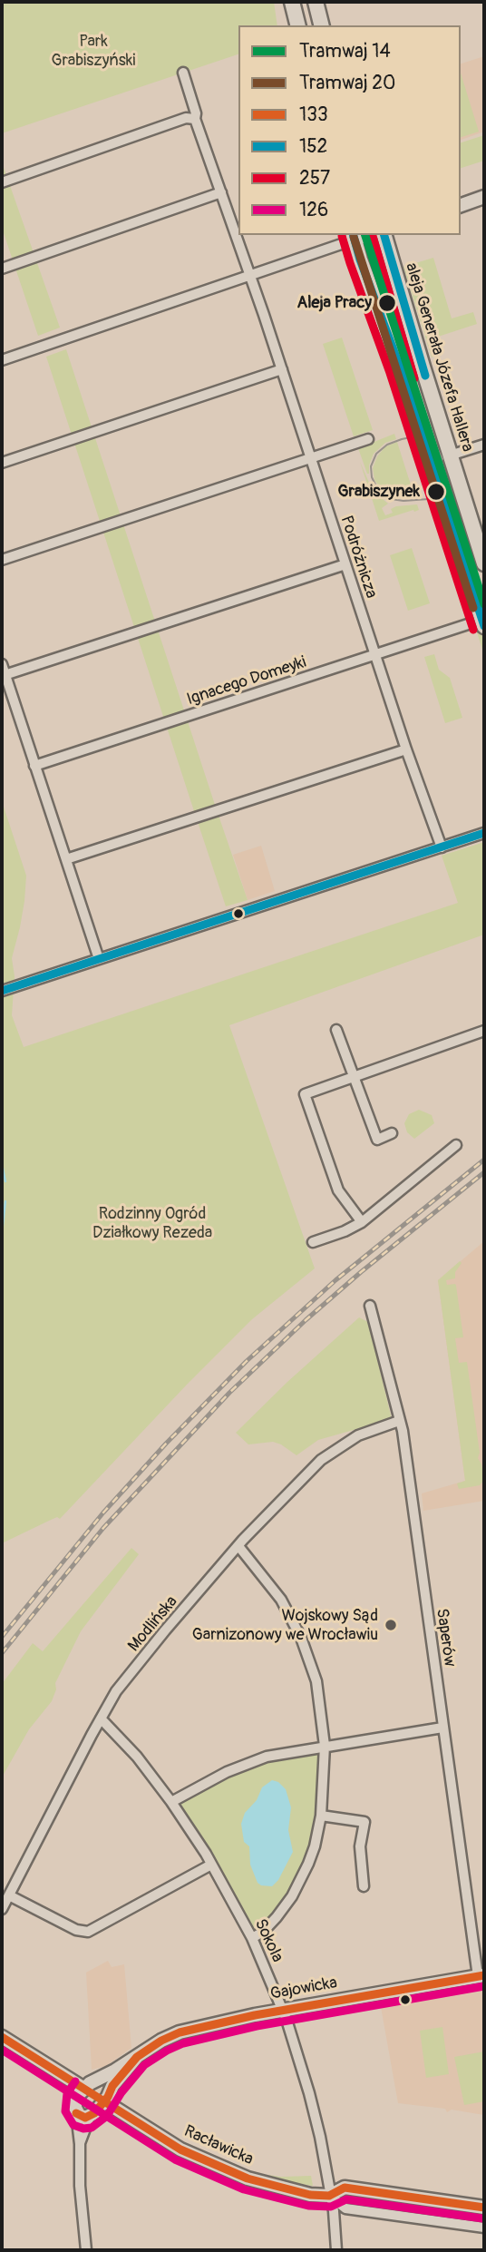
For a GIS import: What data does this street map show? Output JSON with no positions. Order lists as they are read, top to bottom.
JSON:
{
  "streets": {
    "main road": ["aleja Generała Józefa Hallera"],
    "street": [
      "Podróżnicza",
      "Ignacego Domeyki",
      "Modlińska",
      "Saperów",
      "Sokola",
      "Gajowicka",
      "Racławicka"
    ]
  },
  "crossings": [
    ["Podróżnicza", "Ignacego Domeyki"],
    ["Modlińska", "Saperów"],
    ["Modlińska", "Sokola"],
    ["Saperów", "Gajowicka"],
    ["Sokola", "Gajowicka"],
    ["Sokola", "Racławicka"]
  ],
  "parks": ["Park Grabiszyński", "Rodzinny Ogród Działkowy Rezeda"],
  "places": ["Aleja Pracy", "Grabiszynek", "Wojskowy Sąd Garnizonowy we Wrocławiu"],
  "lines": [
    "tram line 14",
    "transit line 152",
    "transit line 257",
    "tram line 20",
    "transit line 133",
    "transit line 126"
  ],
  "legend": [
    "Tramwaj 14",
    "Tramwaj 20",
    "133",
    "152",
    "257",
    "126"
  ]
}
